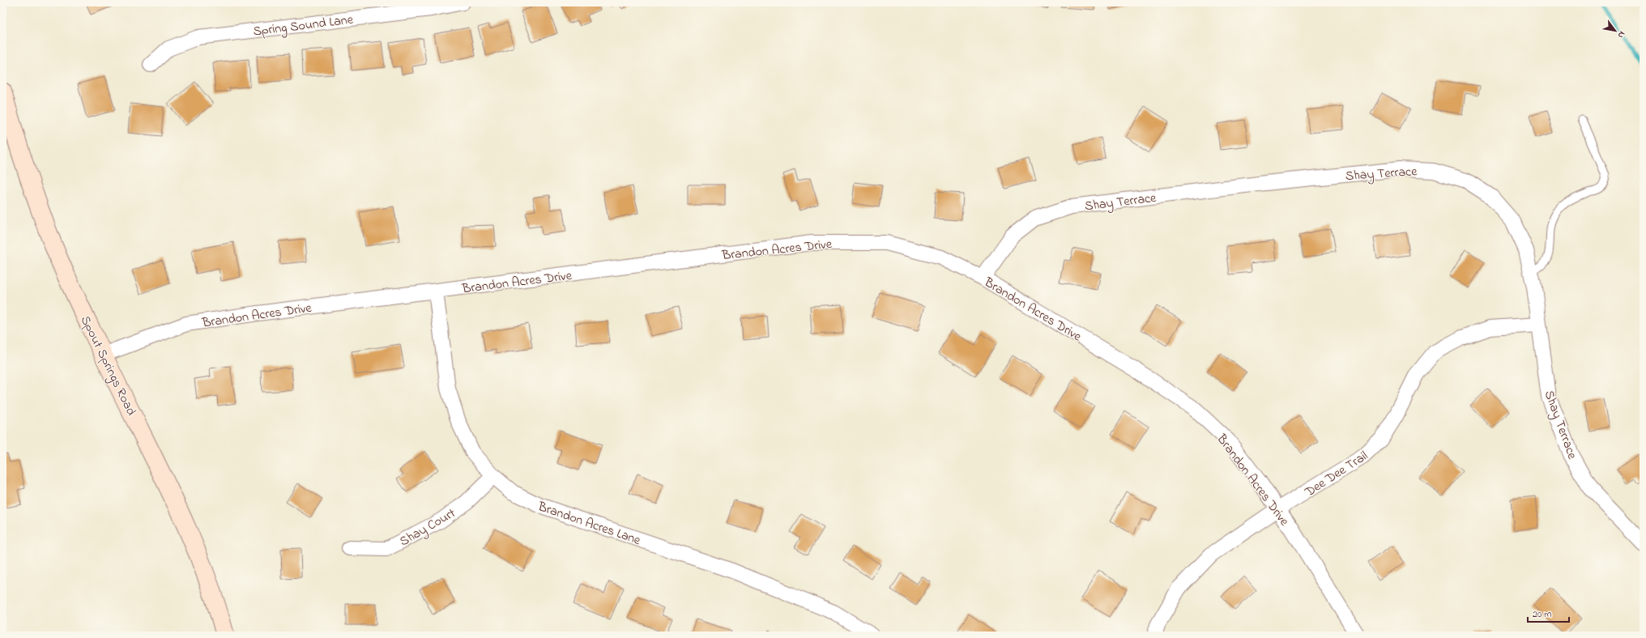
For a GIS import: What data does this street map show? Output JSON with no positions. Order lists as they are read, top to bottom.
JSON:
{
  "streets": {
    "street": [
      "Spring Sound Lane",
      "Shay Terrace",
      "Brandon Acres Drive",
      "Spout Springs Road",
      "Dee Dee Trail",
      "Brandon Acres Lane",
      "Shay Court"
    ]
  },
  "crossings": [
    ["Shay Terrace", "Brandon Acres Drive"],
    ["Shay Terrace", "Dee Dee Trail"],
    ["Brandon Acres Drive", "Spout Springs Road"],
    ["Brandon Acres Drive", "Dee Dee Trail"],
    ["Brandon Acres Drive", "Brandon Acres Lane"],
    ["Brandon Acres Lane", "Shay Court"]
  ],
  "scale_bar": "20 m",
  "north": "bottom right"
}
